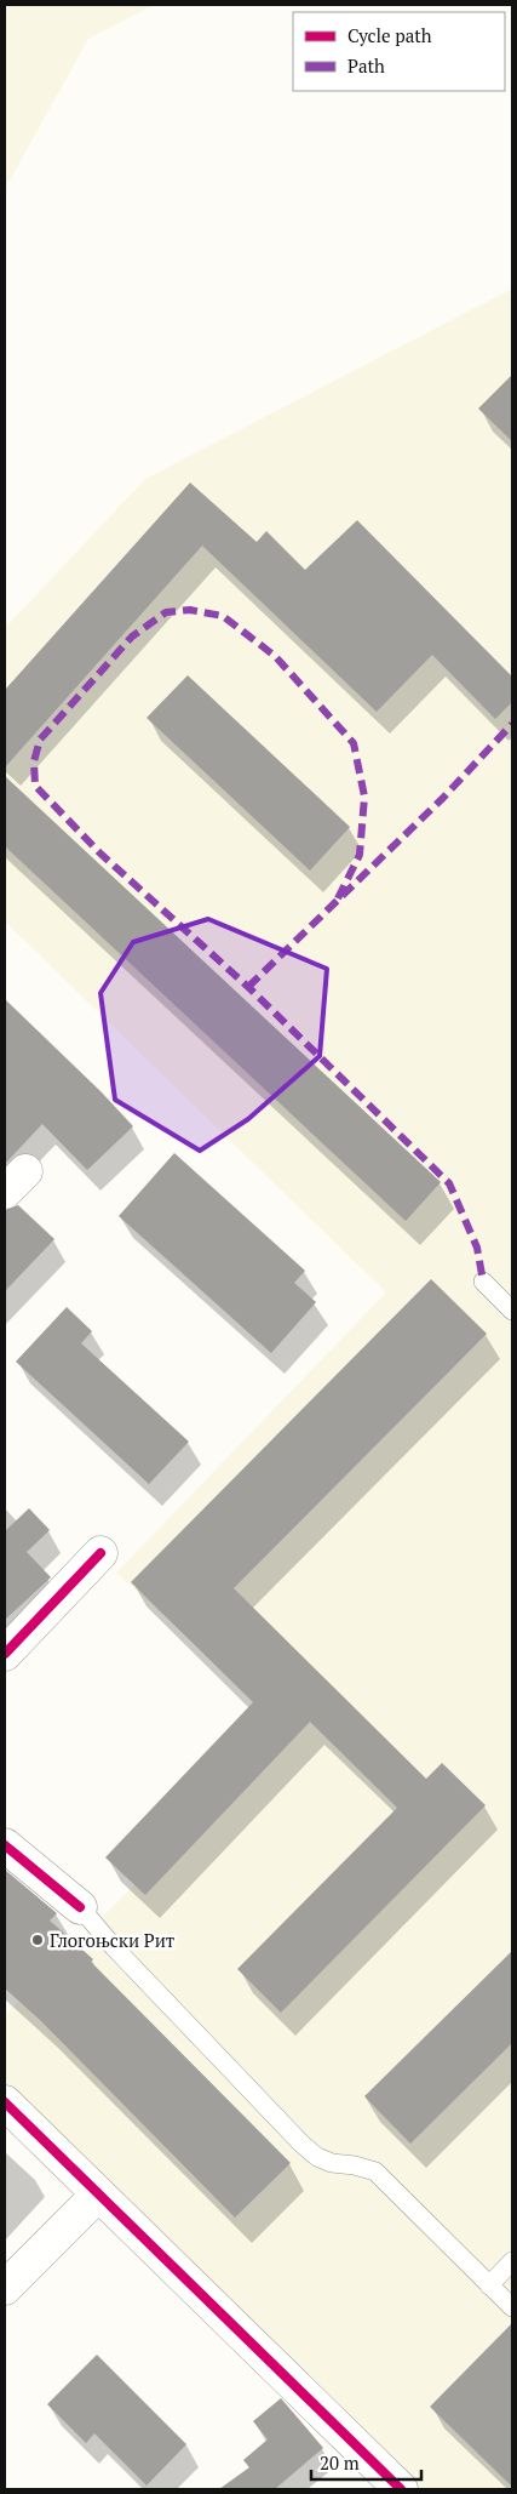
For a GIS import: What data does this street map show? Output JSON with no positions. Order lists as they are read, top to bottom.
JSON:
{
  "places": ["Глогоњски Рит"],
  "legend": ["Cycle path", "Path"],
  "scale_bar": "20 m"
}
